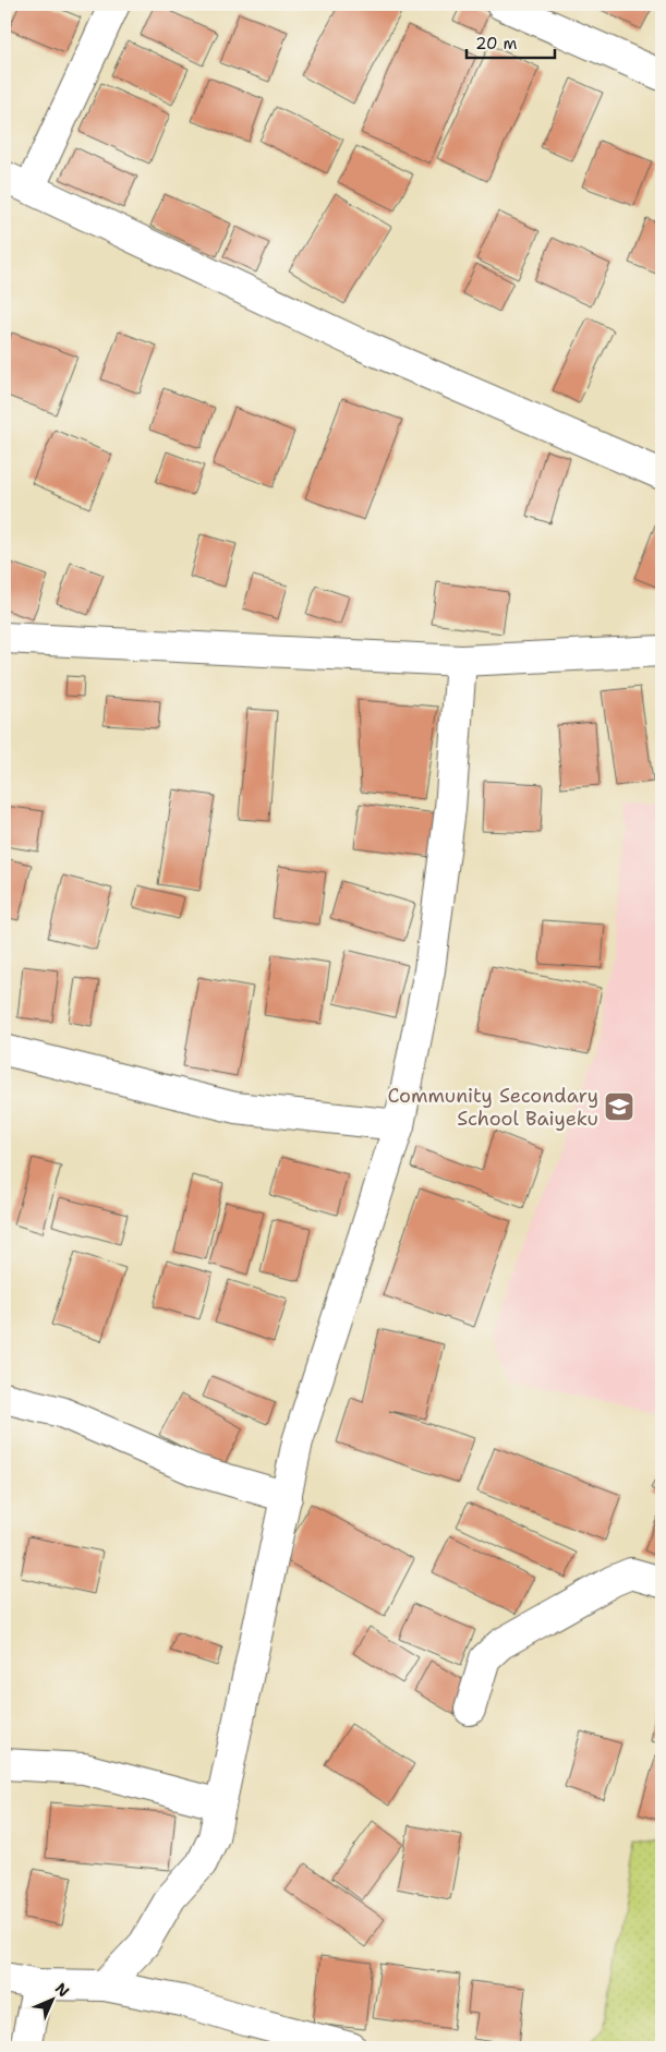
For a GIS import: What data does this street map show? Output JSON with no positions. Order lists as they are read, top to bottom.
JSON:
{
  "places": {
    "school or university": ["Community Secondary School Baiyeku"]
  },
  "scale_bar": "20 m",
  "north": "top right"
}
